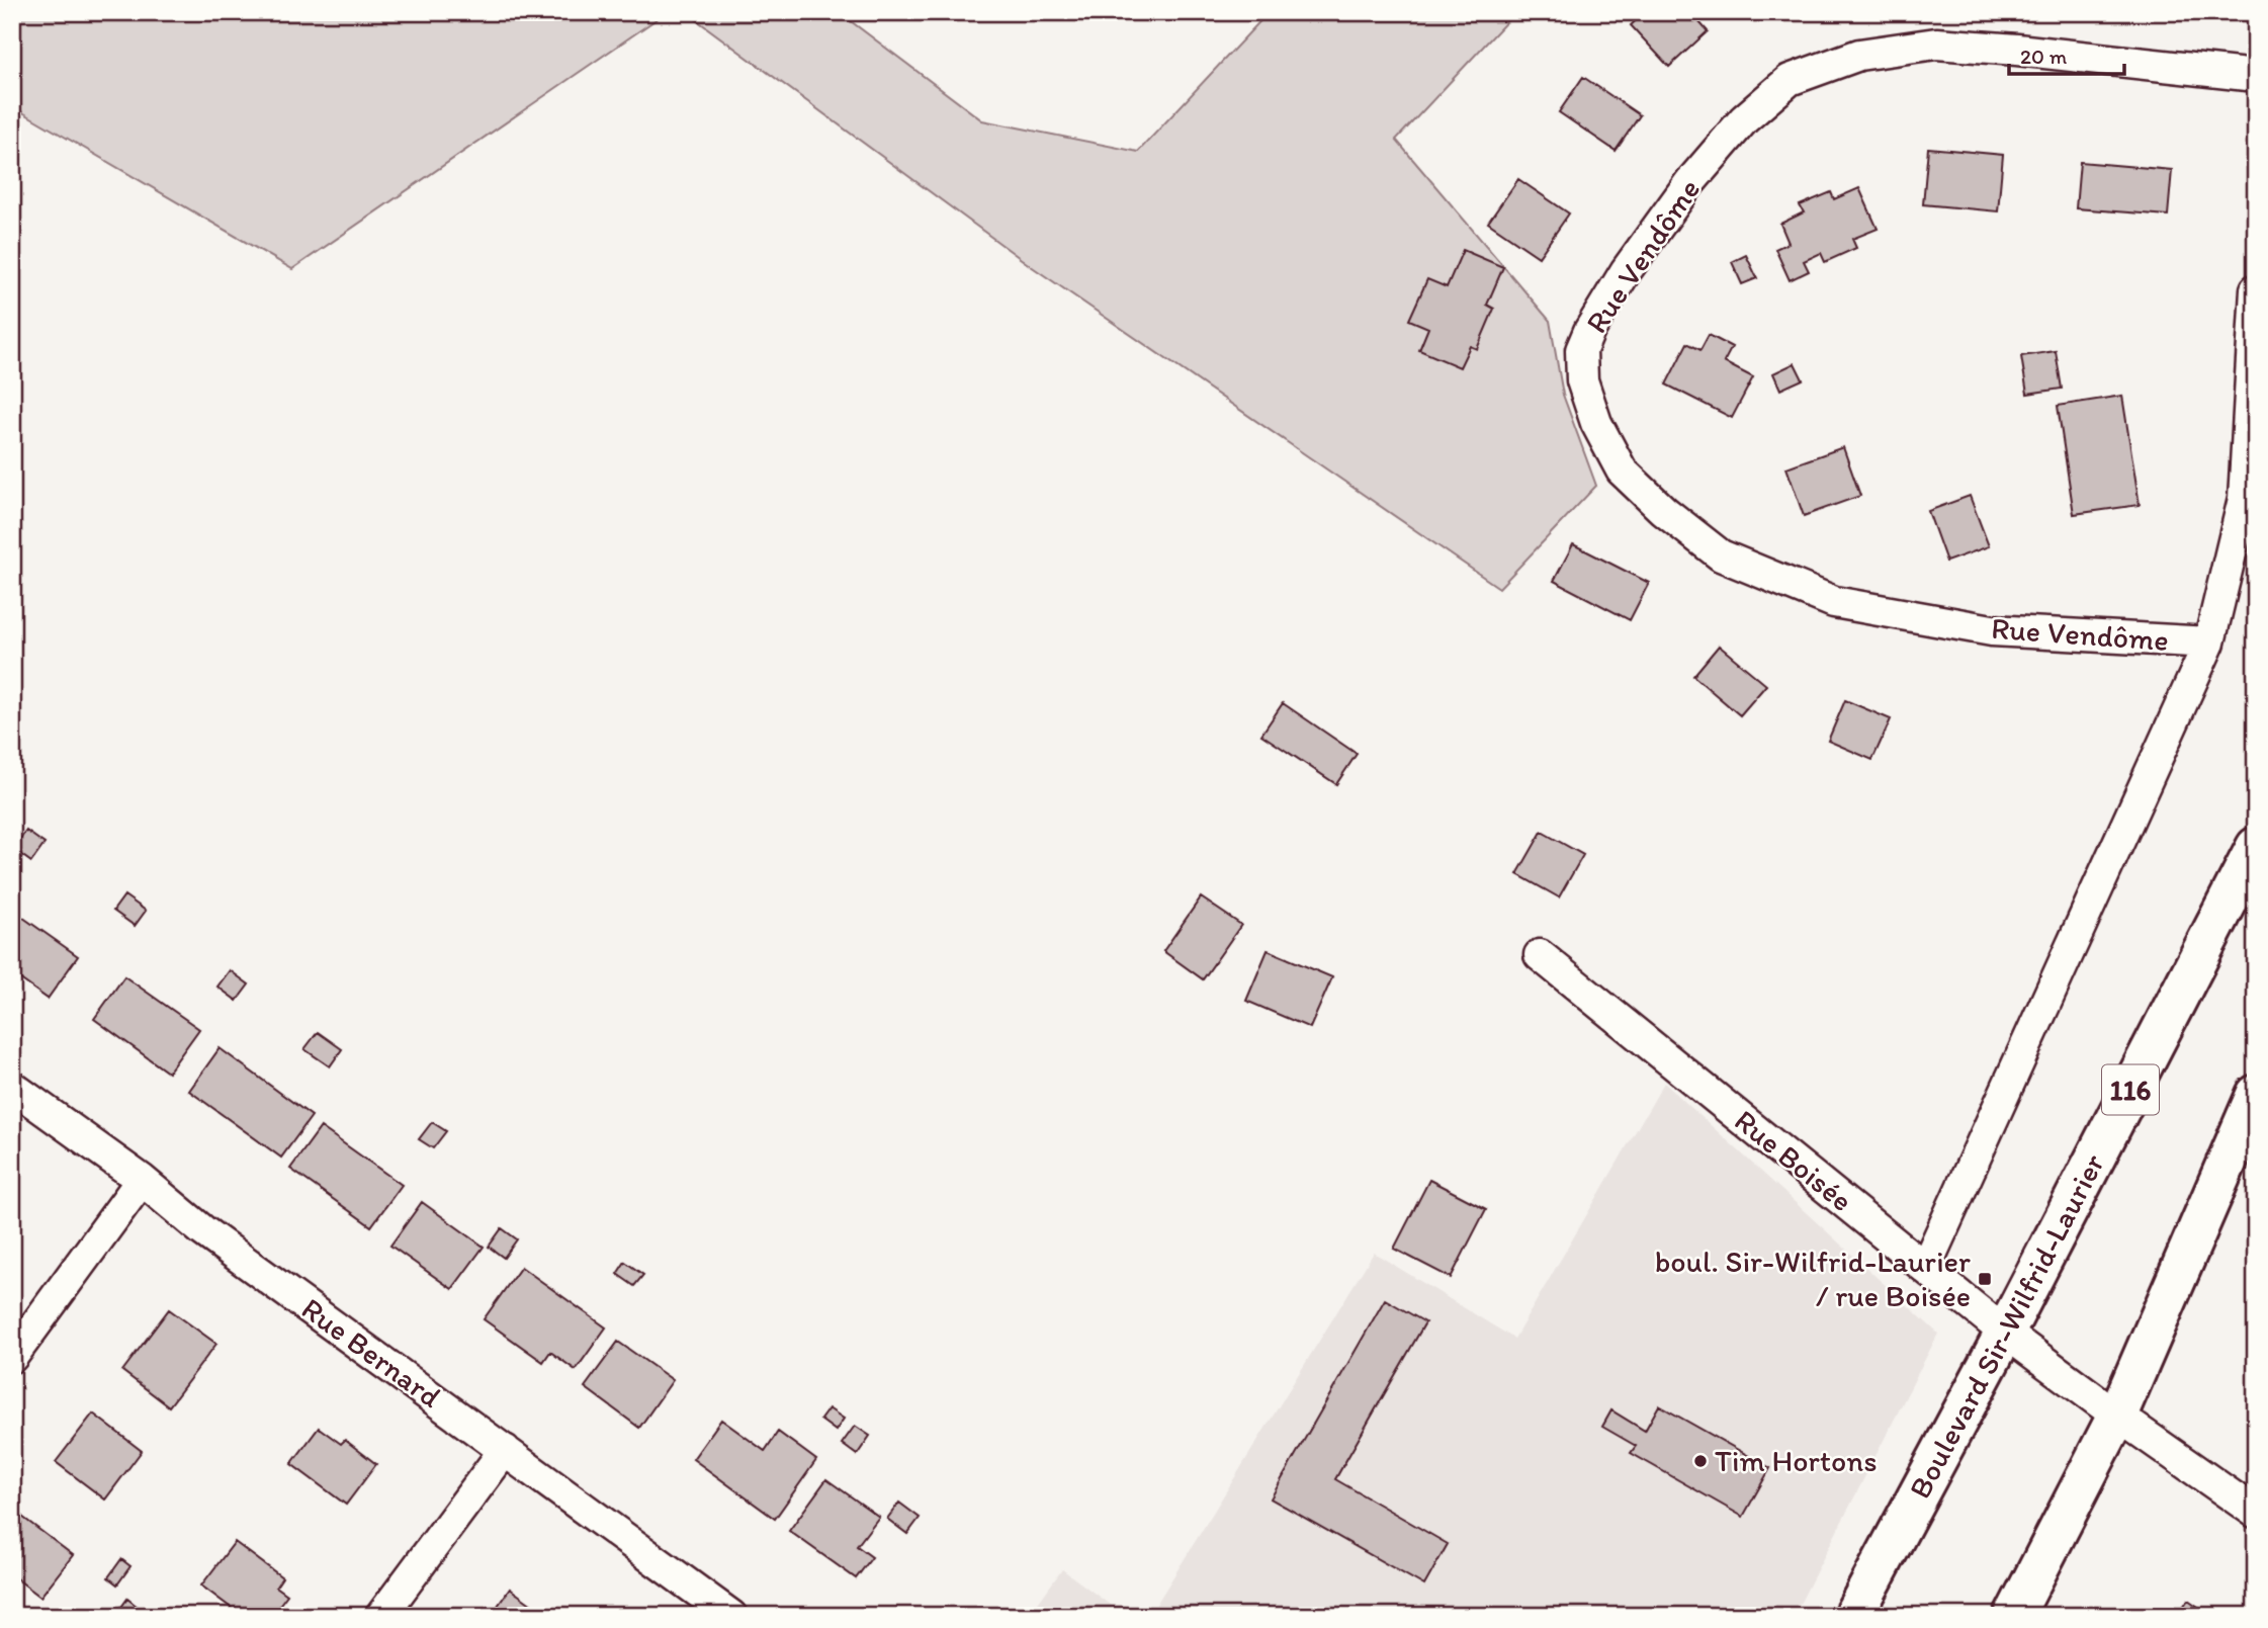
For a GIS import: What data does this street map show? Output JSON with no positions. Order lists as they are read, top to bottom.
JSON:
{
  "streets": {
    "main road": ["116", "Boulevard Sir-Wilfrid-Laurier"],
    "street": ["Rue Vendôme", "Rue Boisée", "Rue Bernard"]
  },
  "crossings": [
    ["Rue Vendôme", "Rue Boisée"],
    ["Rue Boisée", "Boulevard Sir-Wilfrid-Laurier"]
  ],
  "places": {
    "transit": ["boul. Sir-Wilfrid-Laurier / rue Boisée"],
    "other": ["Tim Hortons"]
  },
  "scale_bar": "20 m"
}
